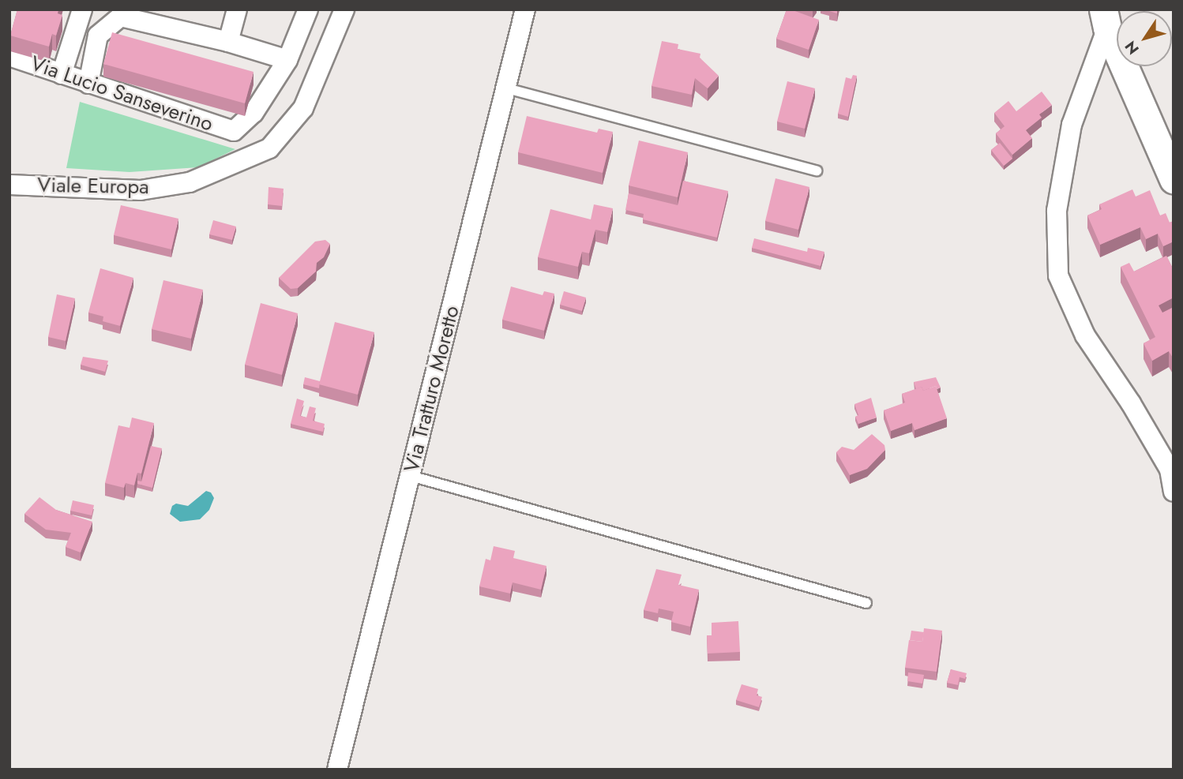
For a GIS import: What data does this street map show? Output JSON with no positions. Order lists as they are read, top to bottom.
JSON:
{
  "streets": {
    "street": ["Via Lucio Sanseverino", "Viale Europa", "Via Tratturo Moretto"]
  },
  "north": "bottom left"
}
